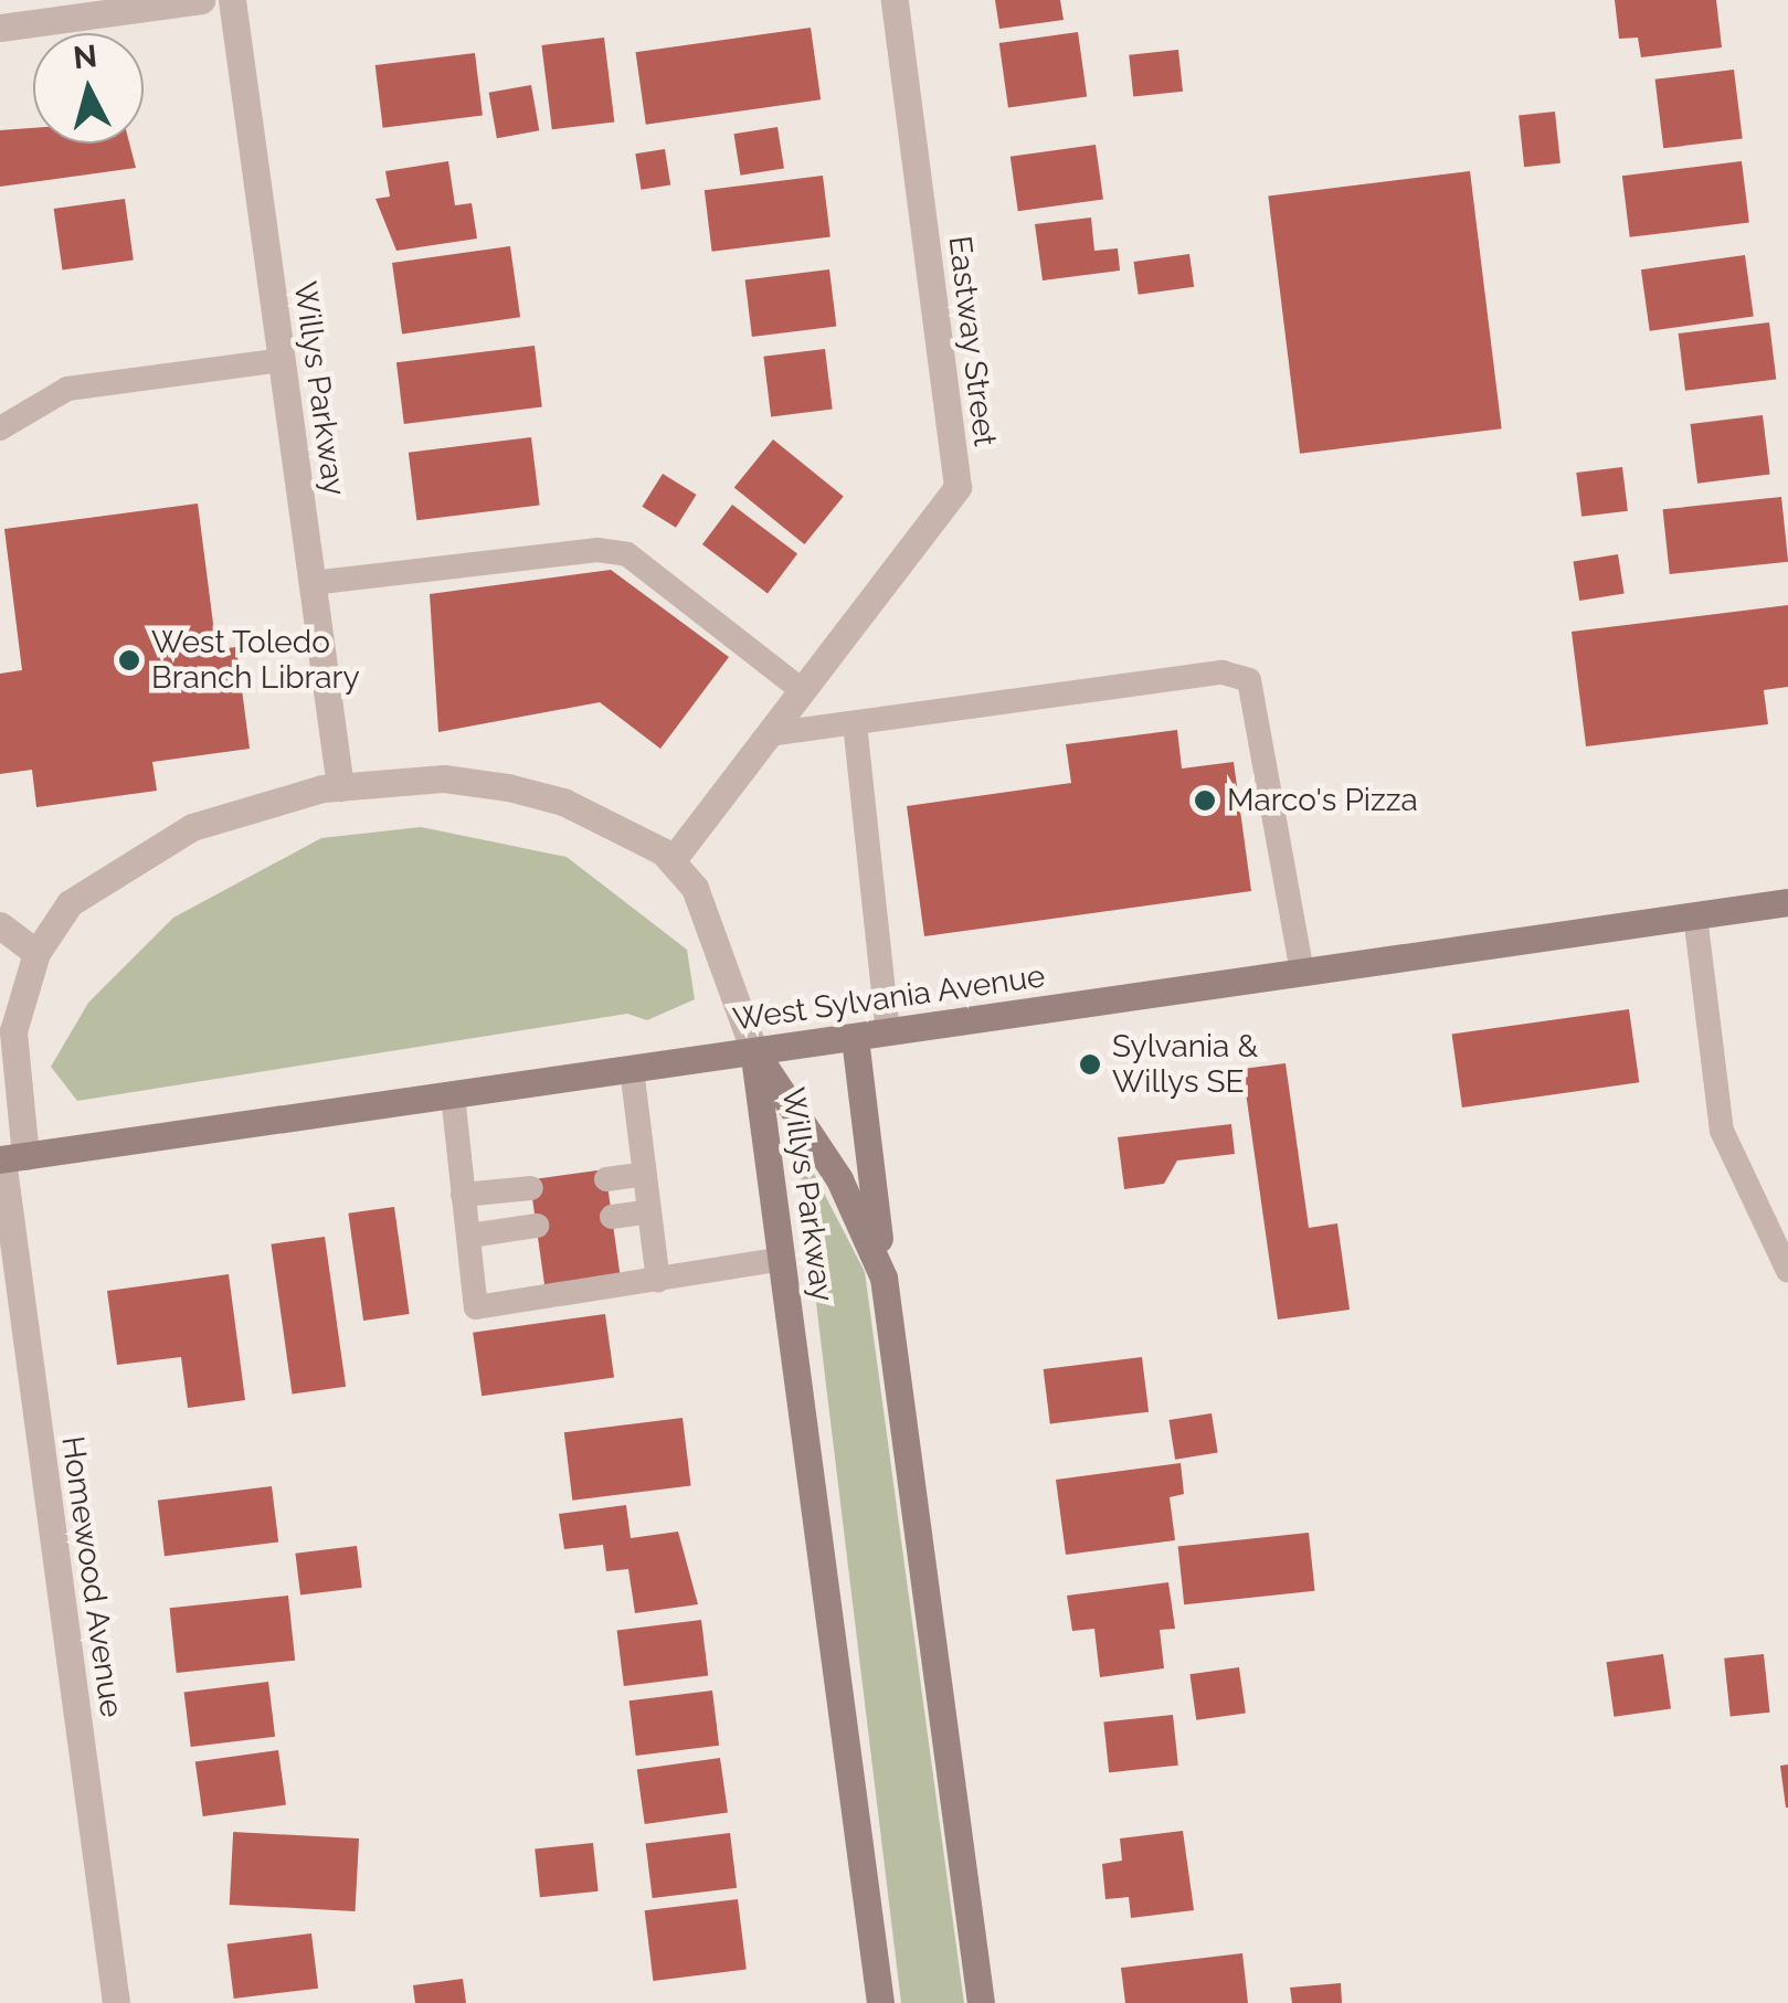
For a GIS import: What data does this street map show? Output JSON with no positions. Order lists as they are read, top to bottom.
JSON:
{
  "streets": {
    "main road": ["Willys Parkway", "West Sylvania Avenue"],
    "street": ["Eastway Street", "Homewood Avenue"]
  },
  "crossings": [
    ["Eastway Street", "Homewood Avenue"],
    ["Willys Parkway", "West Sylvania Avenue"],
    ["Willys Parkway", "Homewood Avenue"],
    ["West Sylvania Avenue", "Homewood Avenue"]
  ],
  "places": ["West Toledo Branch Library", "Marco's Pizza", "Sylvania & Willys SE"],
  "north": "top"
}
